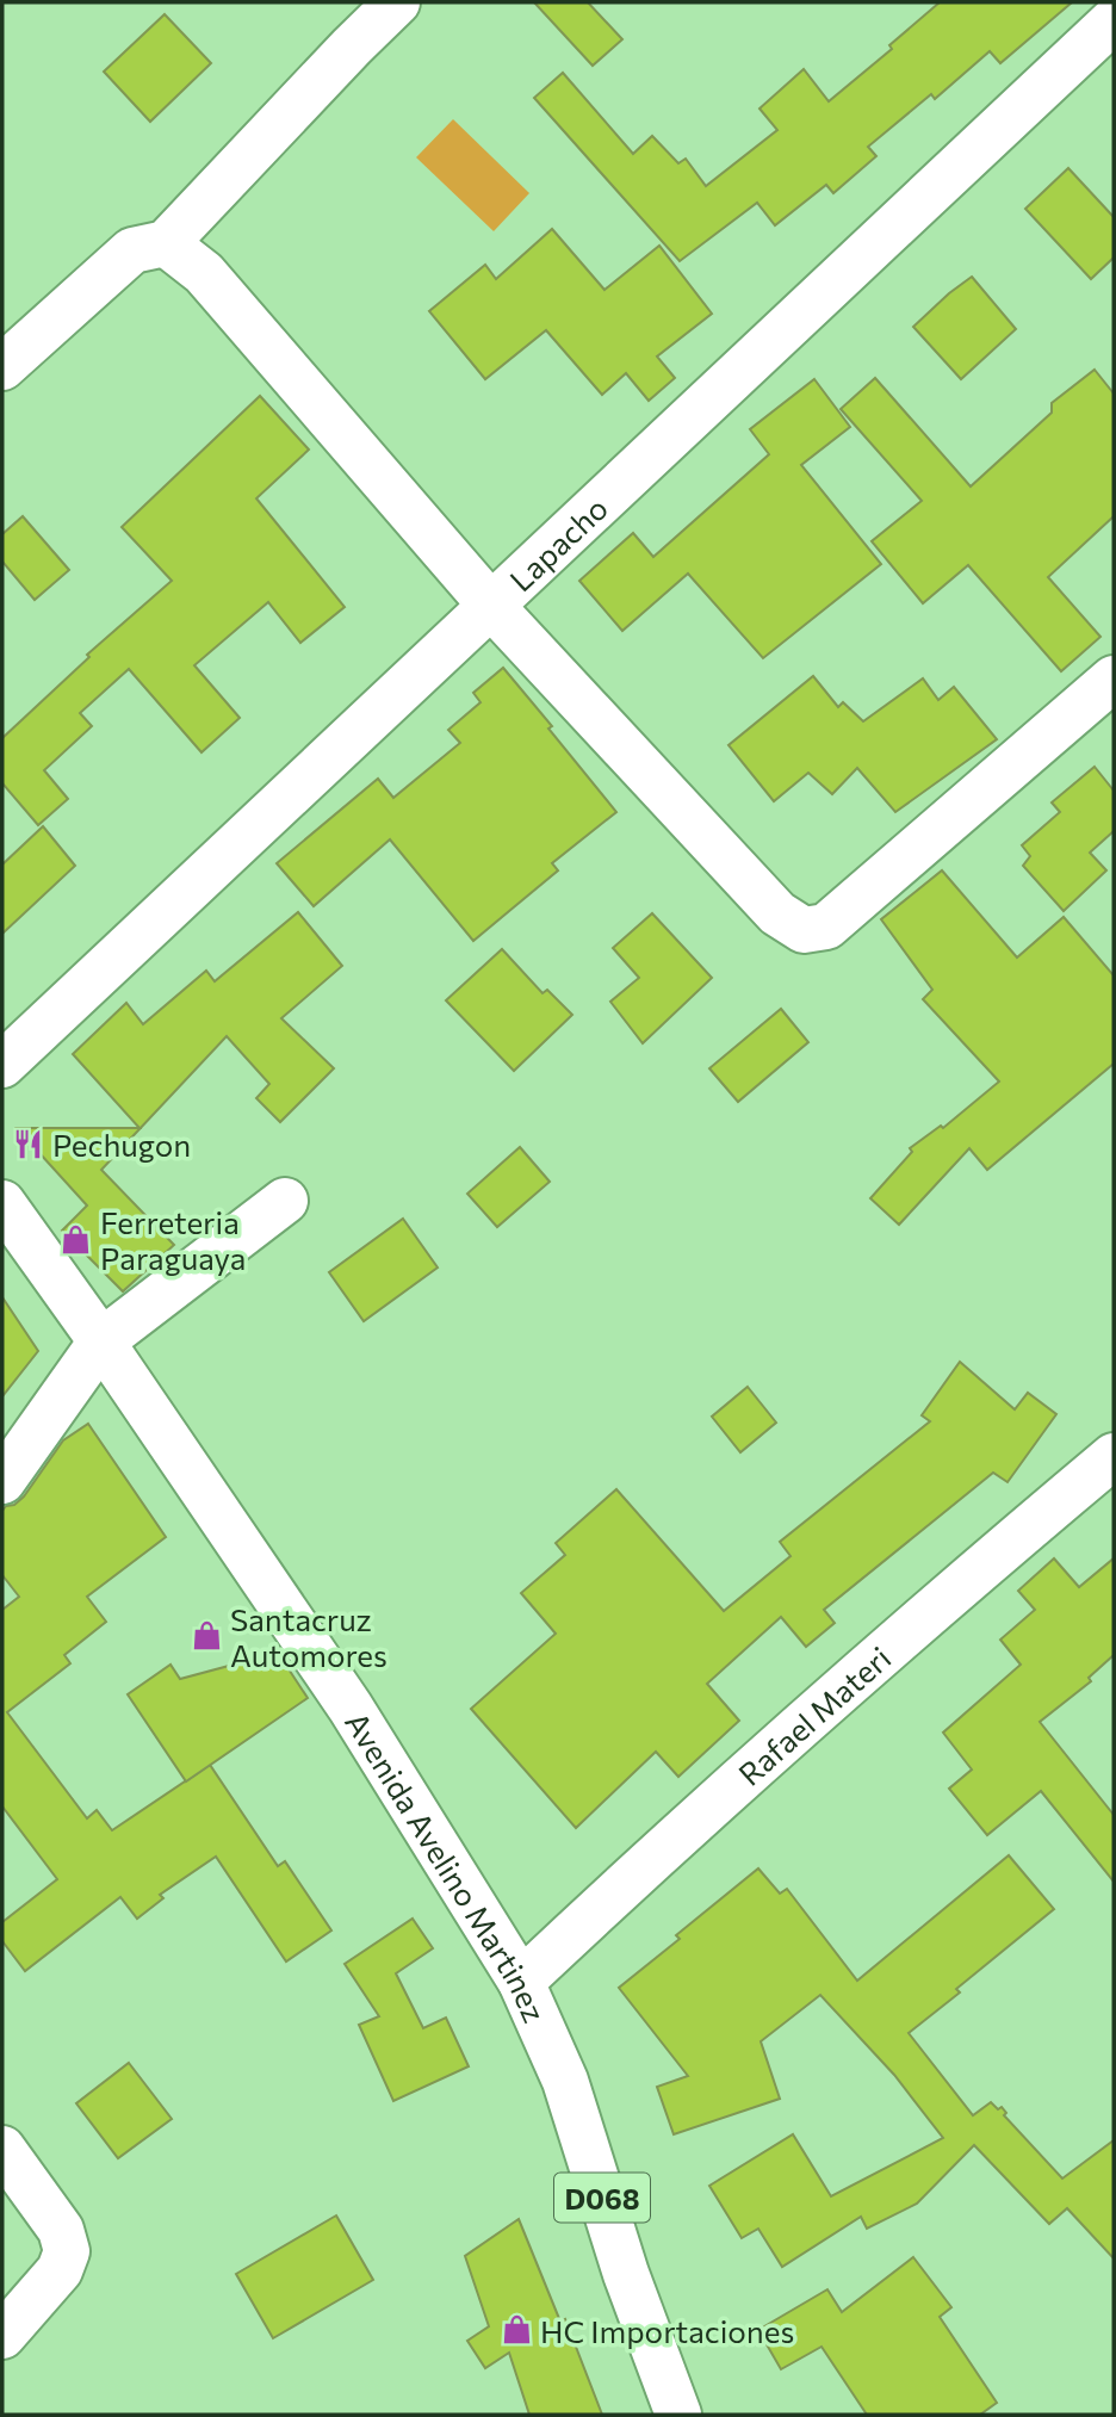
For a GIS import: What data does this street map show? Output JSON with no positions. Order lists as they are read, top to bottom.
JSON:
{
  "streets": {
    "street": [
      "Lapacho",
      "Rafael Materi",
      "Avenida Avelino Martinez",
      "D068"
    ]
  },
  "crossings": [
    ["Rafael Materi", "Avenida Avelino Martinez"]
  ],
  "places": {
    "restaurant": ["Pechugon"],
    "shop": ["Ferreteria Paraguaya", "Santacruz Automores", "HC Importaciones"]
  }
}
